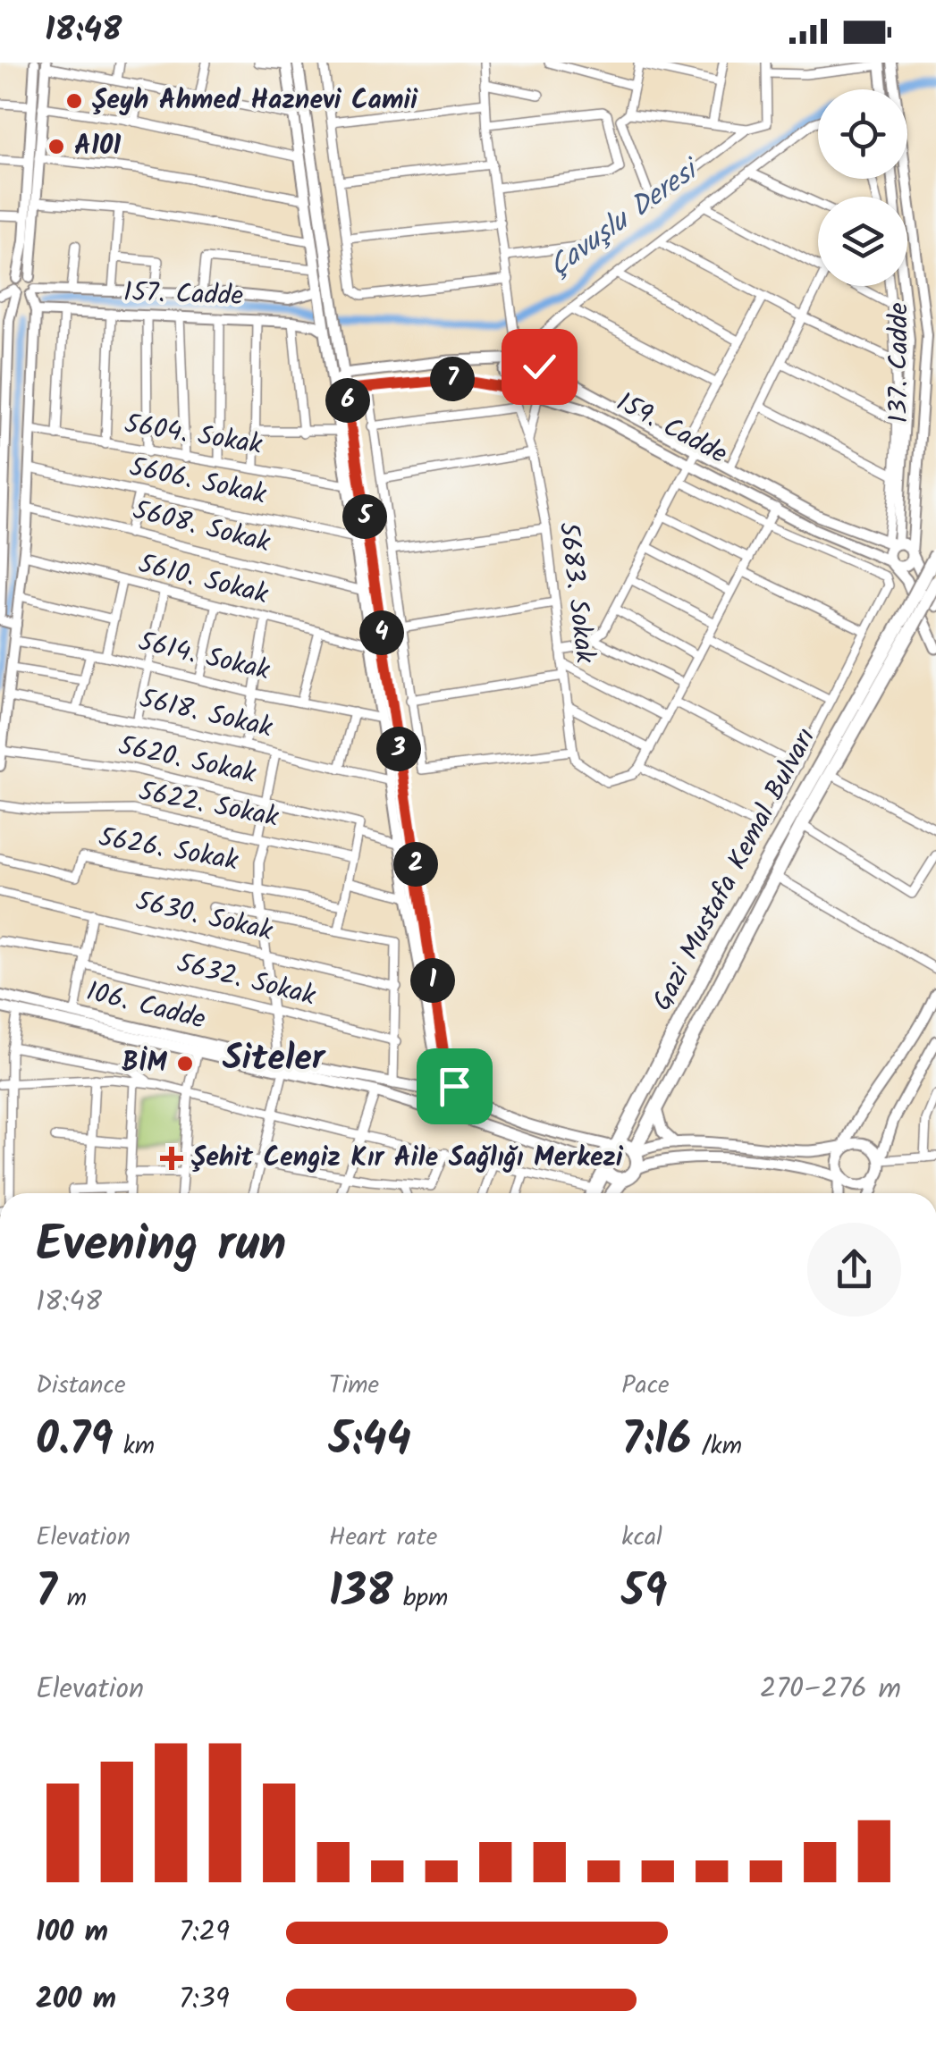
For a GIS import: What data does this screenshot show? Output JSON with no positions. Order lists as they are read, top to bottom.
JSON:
{
  "streets": {
    "highway": ["Gazi Mustafa Kemal Bulvarı"],
    "main road": ["137. Cadde", "159. Cadde", "106. Cadde"],
    "street": [
      "157. Cadde",
      "5604. Sokak",
      "5606. Sokak",
      "5608. Sokak",
      "5610. Sokak",
      "5683. Sokak",
      "5614. Sokak",
      "5618. Sokak",
      "5620. Sokak",
      "5622. Sokak",
      "5626. Sokak",
      "5630. Sokak",
      "5632. Sokak"
    ]
  },
  "crossings": [
    ["137. Cadde", "159. Cadde"],
    ["159. Cadde", "5683. Sokak"]
  ],
  "districts": ["Siteler"],
  "water": ["Çavuşlu Deresi"],
  "places": {
    "other": ["Şeyh Ahmed Haznevi Camii", "A101", "BİM"],
    "health": ["Şehit Cengiz Kır Aile Sağlığı Merkezi"]
  },
  "page": {
    "status": "18:48",
    "pins": [
      "7",
      "6",
      "5",
      "4",
      "3",
      "2",
      "1"
    ],
    "heading": ["Evening run", "18:48"],
    "stats": [
      ["Distance", "0.79 km"],
      ["Time", "5:44"],
      ["Pace", "7:16 /km"],
      ["Elevation", "7 m"],
      ["Heart rate", "138 bpm"],
      ["kcal", "59"]
    ],
    "chart": ["Elevation", "270–276 m"],
    "list": [
      {
        "name": "100 m",
        "note": "7:29"
      },
      {
        "name": "200 m",
        "note": "7:39"
      }
    ]
  }
}
